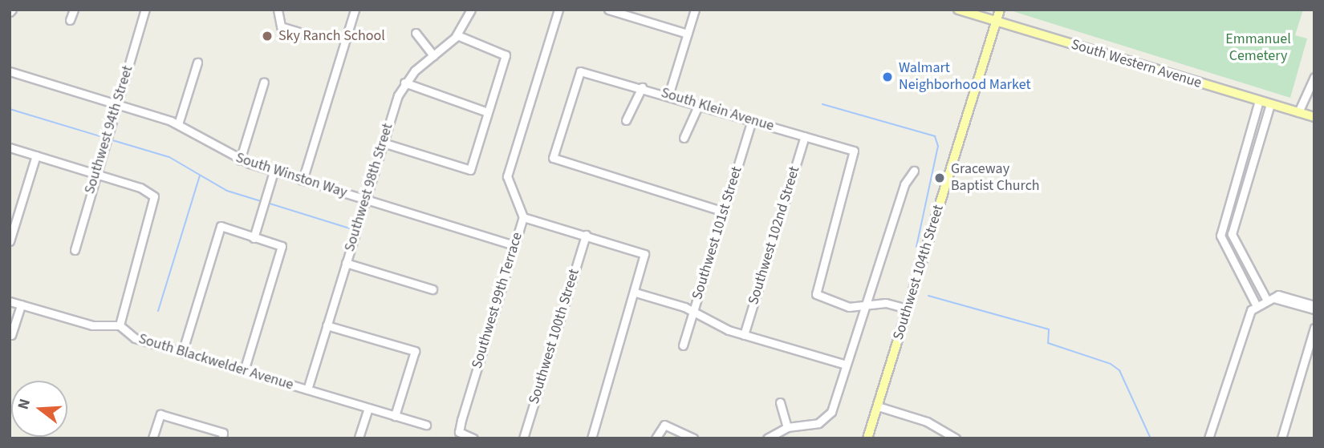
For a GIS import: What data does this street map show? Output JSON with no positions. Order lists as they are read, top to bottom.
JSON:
{
  "streets": {
    "main road": ["South Western Avenue", "Southwest 104th Street"],
    "street": [
      "South Klein Avenue",
      "Southwest 94th Street",
      "South Winston Way",
      "Southwest 98th Street",
      "Southwest 101st Street",
      "Southwest 102nd Street",
      "Southwest 99th Terrace",
      "Southwest 100th Street",
      "South Blackwelder Avenue"
    ]
  },
  "crossings": [
    ["South Western Avenue", "Southwest 104th Street"],
    ["South Klein Avenue", "Southwest 101st Street"],
    ["South Klein Avenue", "Southwest 102nd Street"],
    ["Southwest 94th Street", "South Winston Way"],
    ["South Winston Way", "Southwest 98th Street"],
    ["South Winston Way", "Southwest 99th Terrace"],
    ["Southwest 98th Street", "South Blackwelder Avenue"]
  ],
  "parks": ["Emmanuel Cemetery"],
  "places": ["Sky Ranch School", "Walmart Neighborhood Market", "Graceway Baptist Church"],
  "north": "left"
}
